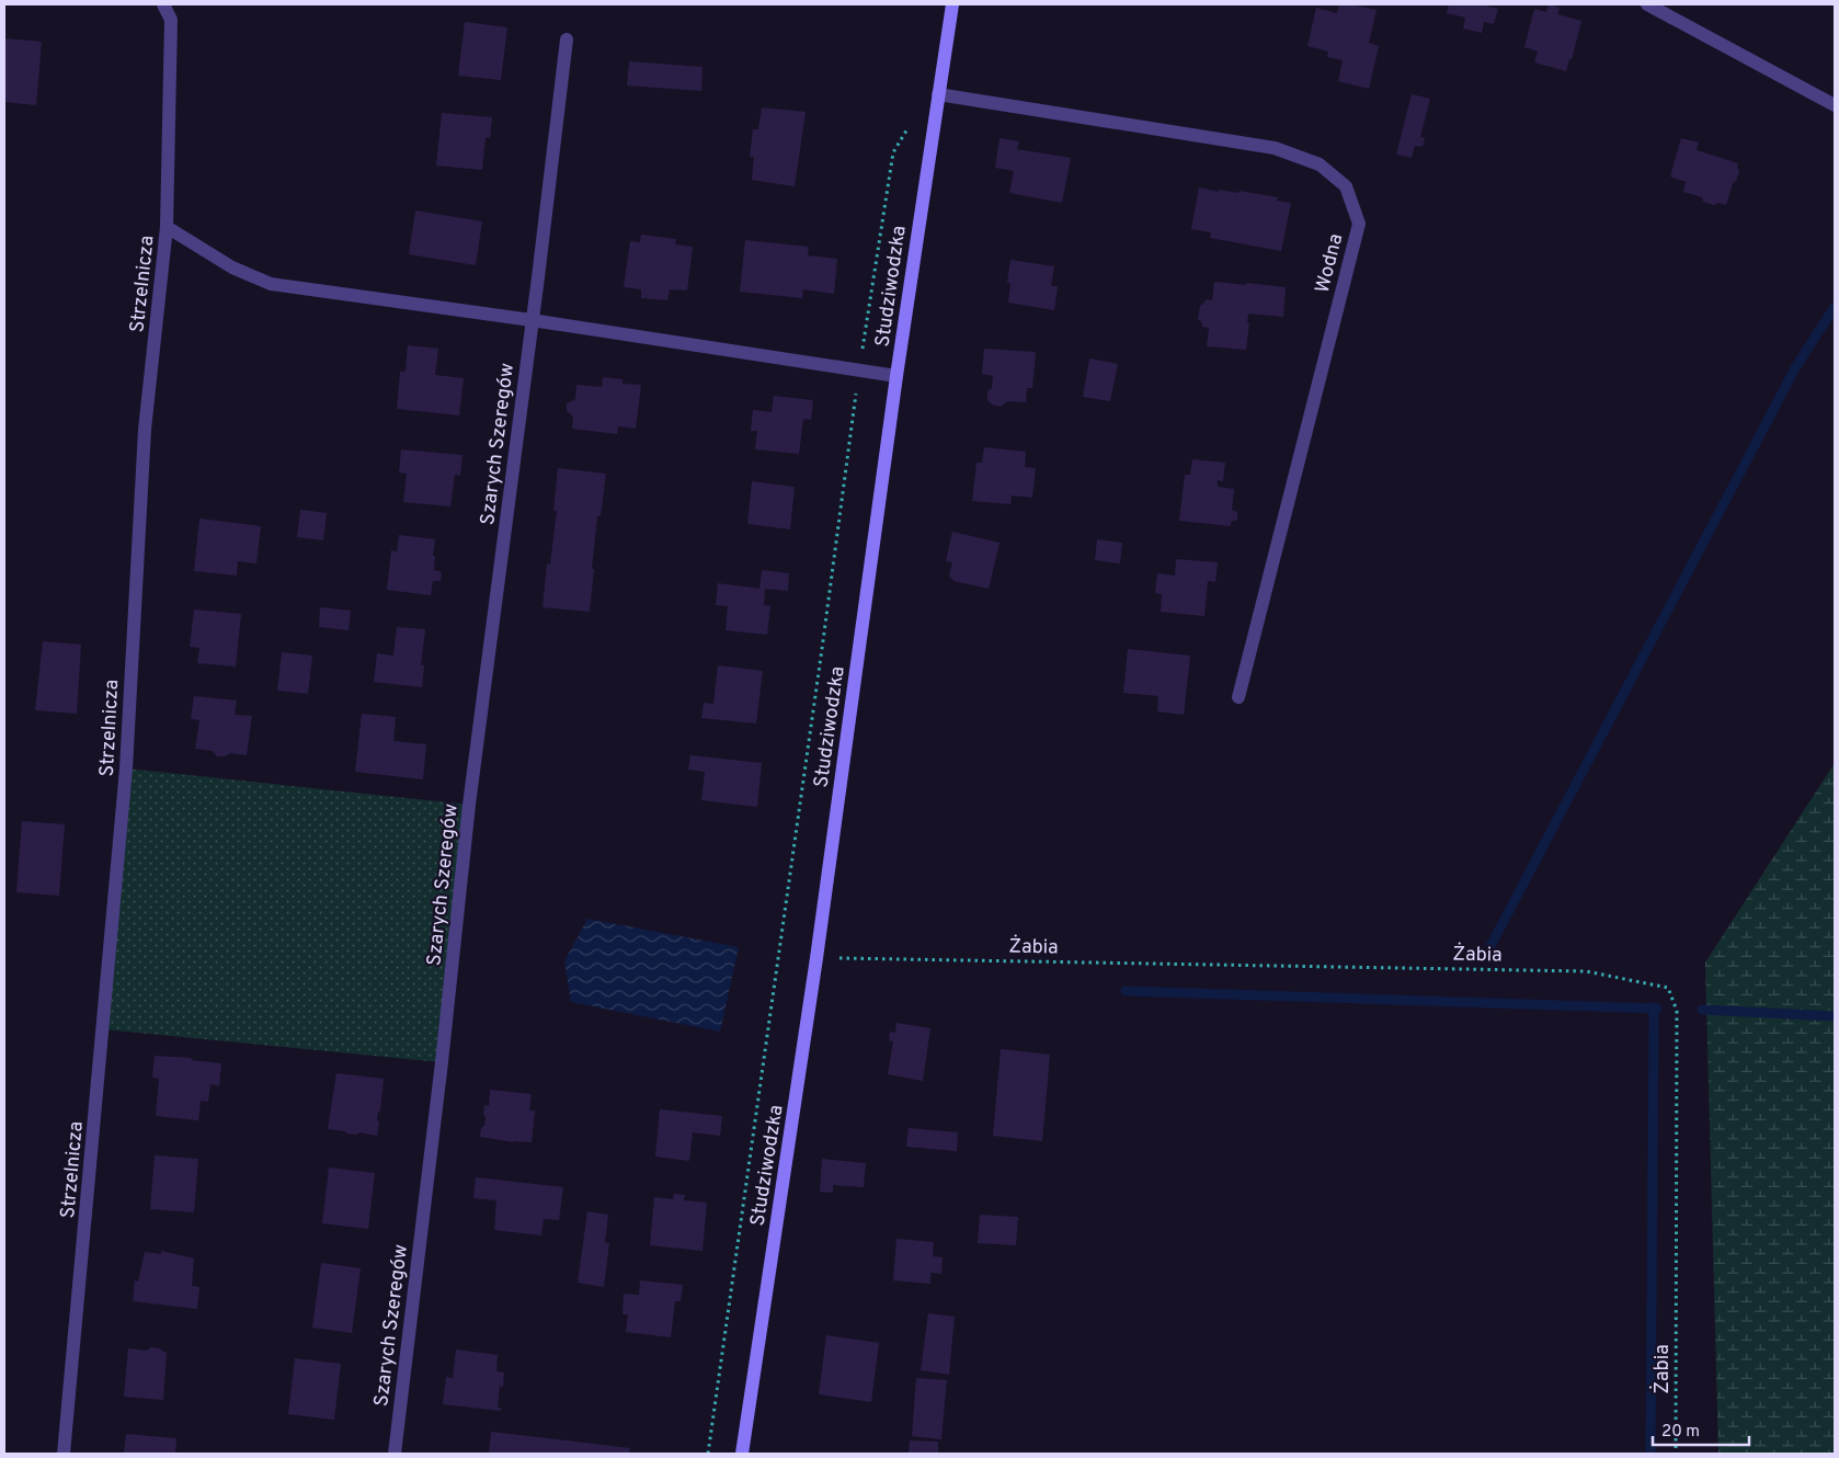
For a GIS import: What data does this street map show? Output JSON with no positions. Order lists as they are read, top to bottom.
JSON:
{
  "streets": {
    "street": [
      "Wodna",
      "Strzelnicza",
      "Studziwodzka",
      "Szarych Szeregów"
    ],
    "path": ["Żabia"]
  },
  "crossings": [
    ["Wodna", "Studziwodzka"],
    ["Studziwodzka", "Żabia"]
  ],
  "scale_bar": "20 m"
}
